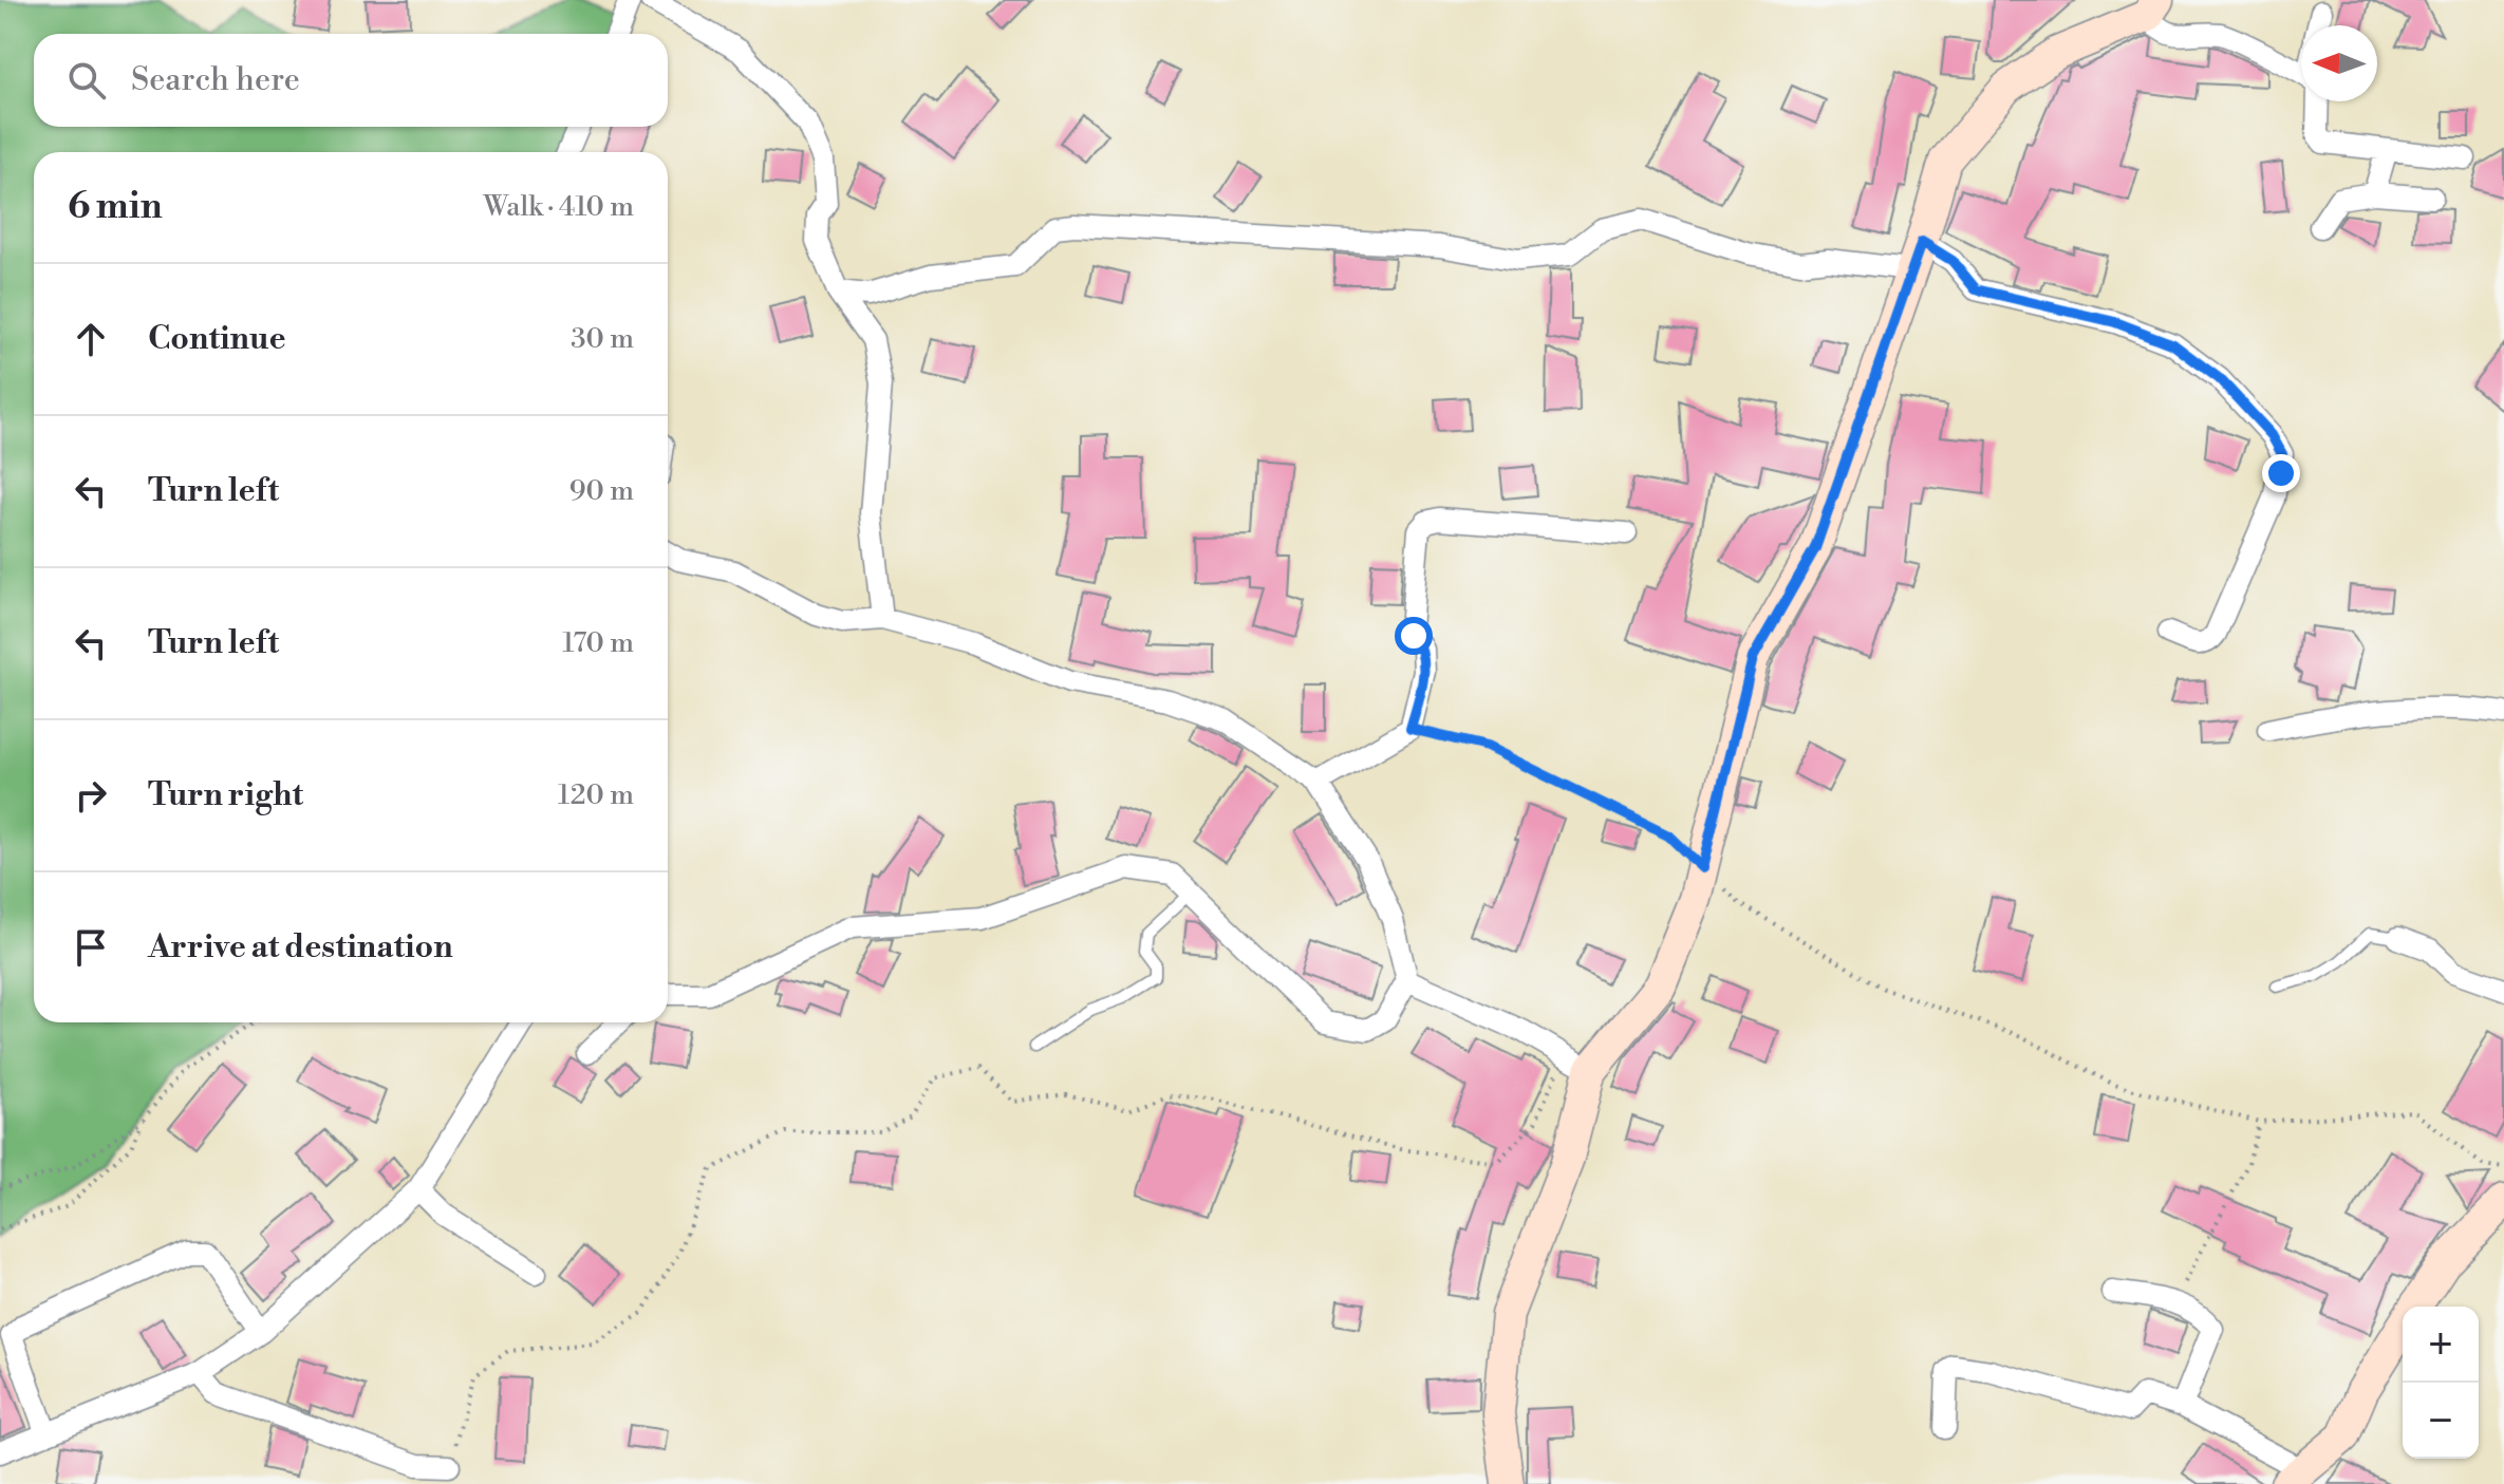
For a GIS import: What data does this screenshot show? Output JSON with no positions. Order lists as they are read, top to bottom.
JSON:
{
  "north": "left",
  "page": {
    "search": "Search here",
    "heading": ["6 min", "Walk · 410 m"],
    "list": [
      ["Continue", "30 m"],
      ["Turn left", "90 m"],
      ["Turn left", "170 m"],
      ["Turn right", "120 m"],
      "Arrive at destination"
    ],
    "map_buttons": ["+", "−"]
  }
}
